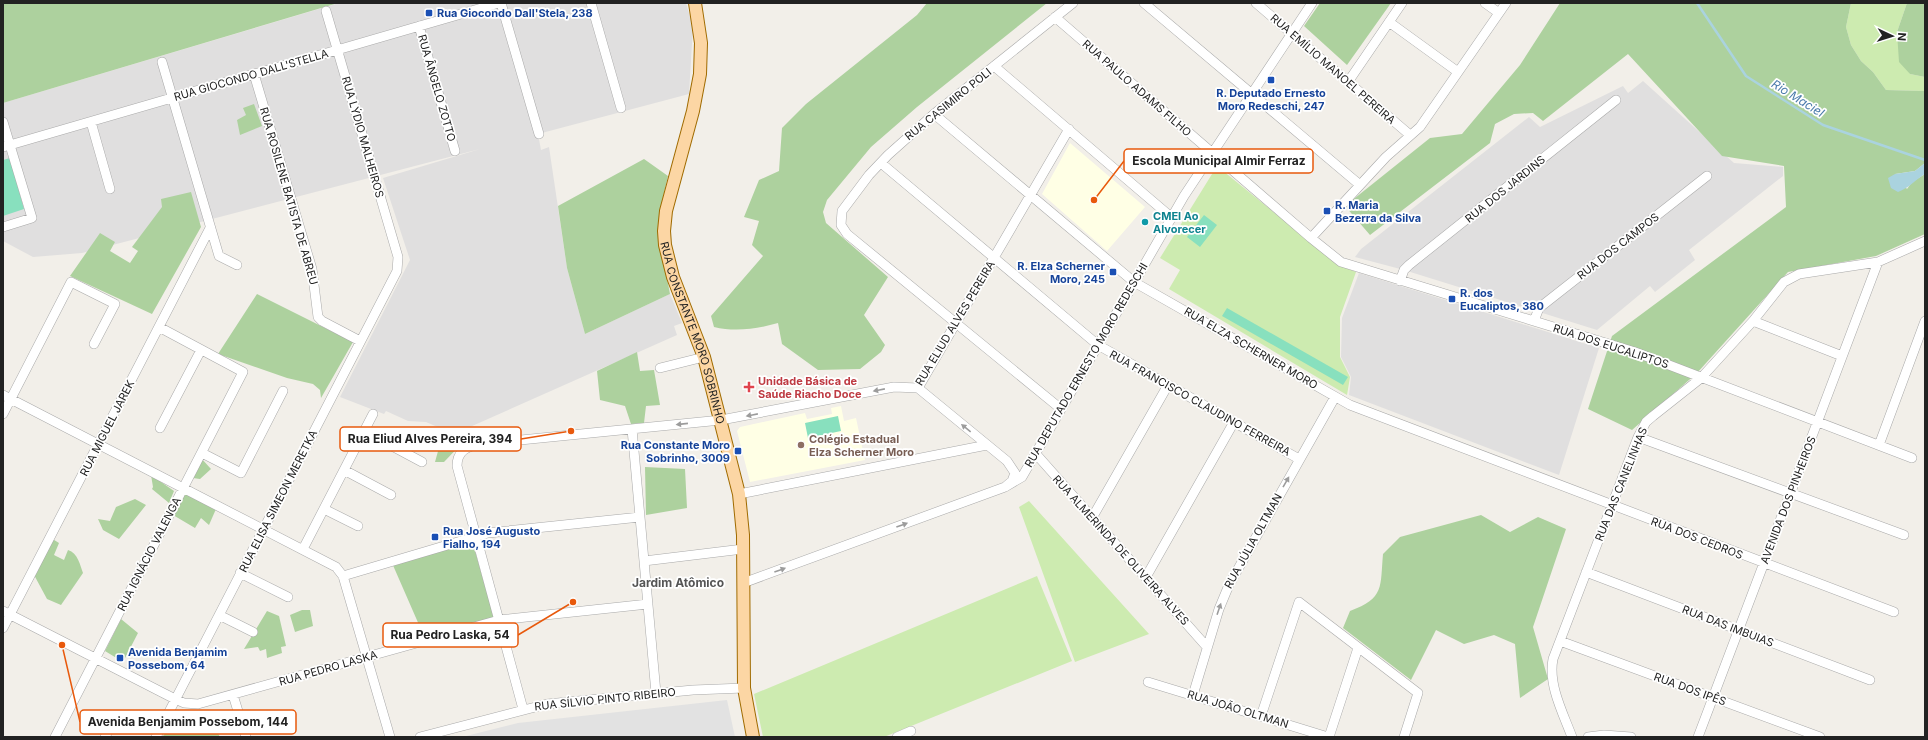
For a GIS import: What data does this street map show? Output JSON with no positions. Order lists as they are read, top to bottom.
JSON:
{
  "streets": {
    "main road": ["RUA CONSTANTE MORO SOBRINHO"],
    "street": [
      "RUA EMÍLIO MANOEL PEREIRA",
      "RUA GIOCONDO DALL'STELLA",
      "RUA ÂNGELO ZOTTO",
      "RUA PAULO ADAMS FILHO",
      "RUA CASIMIRO POLI",
      "RUA LÝDIO MALHEIROS",
      "RUA DOS JARDINS",
      "RUA ROSILENE BATISTA DE ABREU",
      "RUA DOS CAMPOS",
      "RUA ELIUD ALVES PEREIRA",
      "RUA DOS EUCALIPTOS",
      "RUA ELZA SCHERNER MORO",
      "RUA DEPUTADO ERNESTO MORO REDESCHI",
      "RUA FRANCISCO CLAUDINO FERREIRA",
      "RUA MIGUEL JAREK",
      "RUA DAS CANELINHAS",
      "AVENIDA DOS PINHEIROS",
      "RUA ELISA SIMEON MERETKA",
      "RUA DOS CEDROS",
      "RUA JÚLIA OLTMAN",
      "RUA ALMERINDA DE OLIVEIRA ALVES",
      "RUA IGNÁCIO VALENGA",
      "RUA DAS IMBUIAS",
      "RUA PEDRO LASKA",
      "RUA DOS IPÊS",
      "RUA SÍLVIO PINTO RIBEIRO",
      "RUA JOÃO OLTMAN"
    ]
  },
  "crossings": [
    ["RUA EMÍLIO MANOEL PEREIRA", "RUA DEPUTADO ERNESTO MORO REDESCHI"],
    ["RUA GIOCONDO DALL'STELLA", "RUA ÂNGELO ZOTTO"],
    ["RUA GIOCONDO DALL'STELLA", "RUA LÝDIO MALHEIROS"],
    ["RUA GIOCONDO DALL'STELLA", "RUA ROSILENE BATISTA DE ABREU"],
    ["RUA PAULO ADAMS FILHO", "RUA CASIMIRO POLI"],
    ["RUA PAULO ADAMS FILHO", "RUA DOS EUCALIPTOS"],
    ["RUA PAULO ADAMS FILHO", "RUA DEPUTADO ERNESTO MORO REDESCHI"],
    ["RUA CASIMIRO POLI", "RUA ELIUD ALVES PEREIRA"],
    ["RUA CASIMIRO POLI", "RUA ELZA SCHERNER MORO"],
    ["RUA CASIMIRO POLI", "RUA FRANCISCO CLAUDINO FERREIRA"],
    ["RUA LÝDIO MALHEIROS", "RUA ELISA SIMEON MERETKA"],
    ["RUA DOS JARDINS", "RUA DOS EUCALIPTOS"],
    ["RUA ROSILENE BATISTA DE ABREU", "RUA ELISA SIMEON MERETKA"],
    ["RUA DOS CAMPOS", "RUA DOS EUCALIPTOS"],
    ["RUA ELIUD ALVES PEREIRA", "RUA CONSTANTE MORO SOBRINHO"],
    ["RUA ELIUD ALVES PEREIRA", "RUA ELZA SCHERNER MORO"],
    ["RUA ELIUD ALVES PEREIRA", "RUA FRANCISCO CLAUDINO FERREIRA"],
    ["RUA CONSTANTE MORO SOBRINHO", "RUA DEPUTADO ERNESTO MORO REDESCHI"],
    ["RUA CONSTANTE MORO SOBRINHO", "RUA SÍLVIO PINTO RIBEIRO"],
    ["RUA DOS EUCALIPTOS", "RUA DAS CANELINHAS"],
    ["RUA DOS EUCALIPTOS", "AVENIDA DOS PINHEIROS"],
    ["RUA ELZA SCHERNER MORO", "RUA DEPUTADO ERNESTO MORO REDESCHI"],
    ["RUA ELZA SCHERNER MORO", "RUA DAS CANELINHAS"],
    ["RUA ELZA SCHERNER MORO", "RUA DOS CEDROS"],
    ["RUA ELZA SCHERNER MORO", "RUA JÚLIA OLTMAN"],
    ["RUA DEPUTADO ERNESTO MORO REDESCHI", "RUA FRANCISCO CLAUDINO FERREIRA"],
    ["RUA DEPUTADO ERNESTO MORO REDESCHI", "RUA ALMERINDA DE OLIVEIRA ALVES"],
    ["RUA FRANCISCO CLAUDINO FERREIRA", "RUA JÚLIA OLTMAN"],
    ["RUA MIGUEL JAREK", "RUA PEDRO LASKA"],
    ["RUA DAS CANELINHAS", "AVENIDA DOS PINHEIROS"],
    ["RUA DAS CANELINHAS", "RUA DOS CEDROS"],
    ["RUA DAS CANELINHAS", "RUA DAS IMBUIAS"],
    ["RUA DAS CANELINHAS", "RUA DOS IPÊS"],
    ["AVENIDA DOS PINHEIROS", "RUA DOS CEDROS"],
    ["AVENIDA DOS PINHEIROS", "RUA DAS IMBUIAS"],
    ["AVENIDA DOS PINHEIROS", "RUA DOS IPÊS"],
    ["RUA ELISA SIMEON MERETKA", "RUA PEDRO LASKA"],
    ["RUA JÚLIA OLTMAN", "RUA ALMERINDA DE OLIVEIRA ALVES"],
    ["RUA JÚLIA OLTMAN", "RUA JOÃO OLTMAN"],
    ["RUA IGNÁCIO VALENGA", "RUA PEDRO LASKA"]
  ],
  "districts": ["Jardim Atômico"],
  "water": ["Rio Maciel"],
  "places": {
    "transit": [
      "Rua Giocondo Dall'Stela, 238",
      "R. Deputado Ernesto Moro Redeschi, 247",
      "R. Maria Bezerra da Silva",
      "R. Elza Scherner Moro, 245",
      "R. dos Eucaliptos, 380",
      "Rua Constante Moro Sobrinho, 3009",
      "Rua José Augusto Fialho, 194",
      "Avenida Benjamim Possebom, 64"
    ],
    "other": [
      "Escola Municipal Almir Ferraz",
      "CMEI Ao Alvorecer",
      "Rua Eliud Alves Pereira, 394",
      "Colégio Estadual Elza Scherner Moro",
      "Rua Pedro Laska, 54",
      "Avenida Benjamim Possebom, 144"
    ],
    "health": ["Unidade Básica de Saúde Riacho Doce"]
  },
  "north": "right"
}
